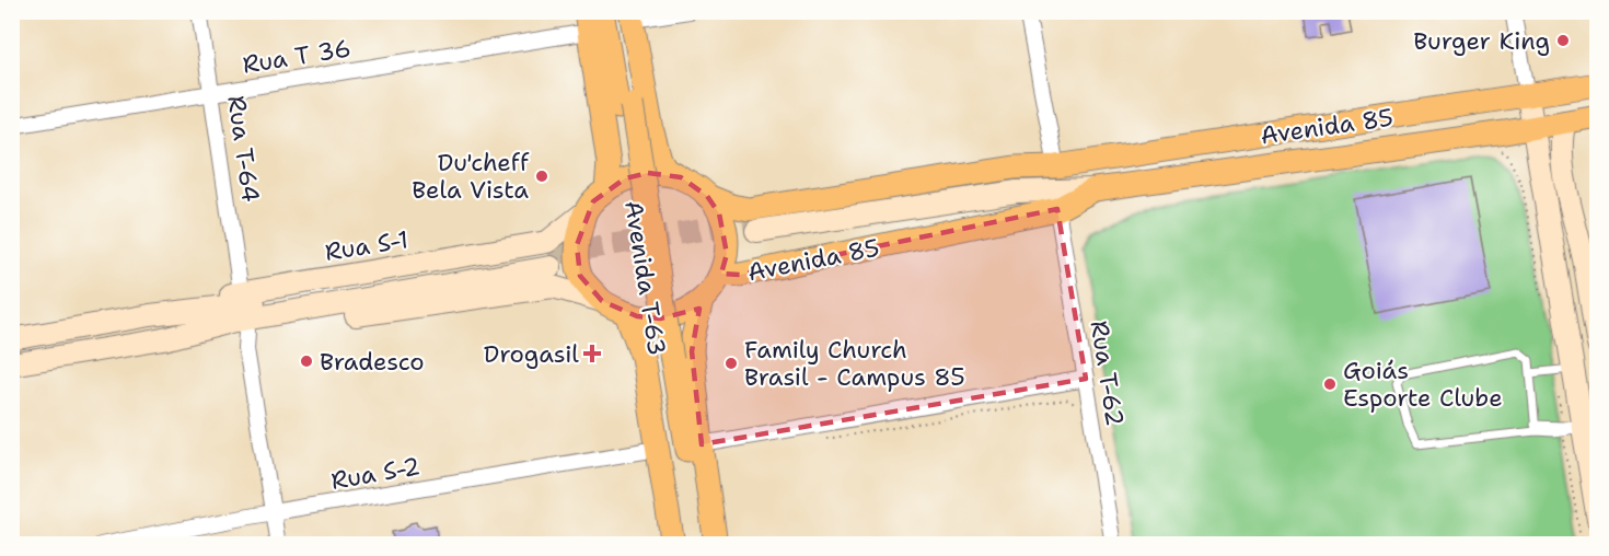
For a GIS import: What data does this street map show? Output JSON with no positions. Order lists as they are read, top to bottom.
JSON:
{
  "streets": {
    "main road": ["Avenida 85", "Rua S-1", "Avenida T-63"],
    "street": [
      "Rua T 36",
      "Rua T-64",
      "Rua T-62",
      "Rua S-2"
    ]
  },
  "crossings": [
    ["Rua T 36", "Rua T-64"],
    ["Rua T 36", "Avenida T-63"],
    ["Avenida 85", "Rua S-1"],
    ["Avenida 85", "Avenida T-63"],
    ["Avenida 85", "Rua T-62"],
    ["Rua T-64", "Rua S-1"],
    ["Rua S-1", "Avenida T-63"],
    ["Avenida T-63", "Rua S-2"]
  ],
  "places": {
    "other": [
      "Burger King",
      "Du'cheff Bela Vista",
      "Bradesco",
      "Family Church Brasil - Campus 85",
      "Goiás Esporte Clube"
    ],
    "health": ["Drogasil"]
  }
}
